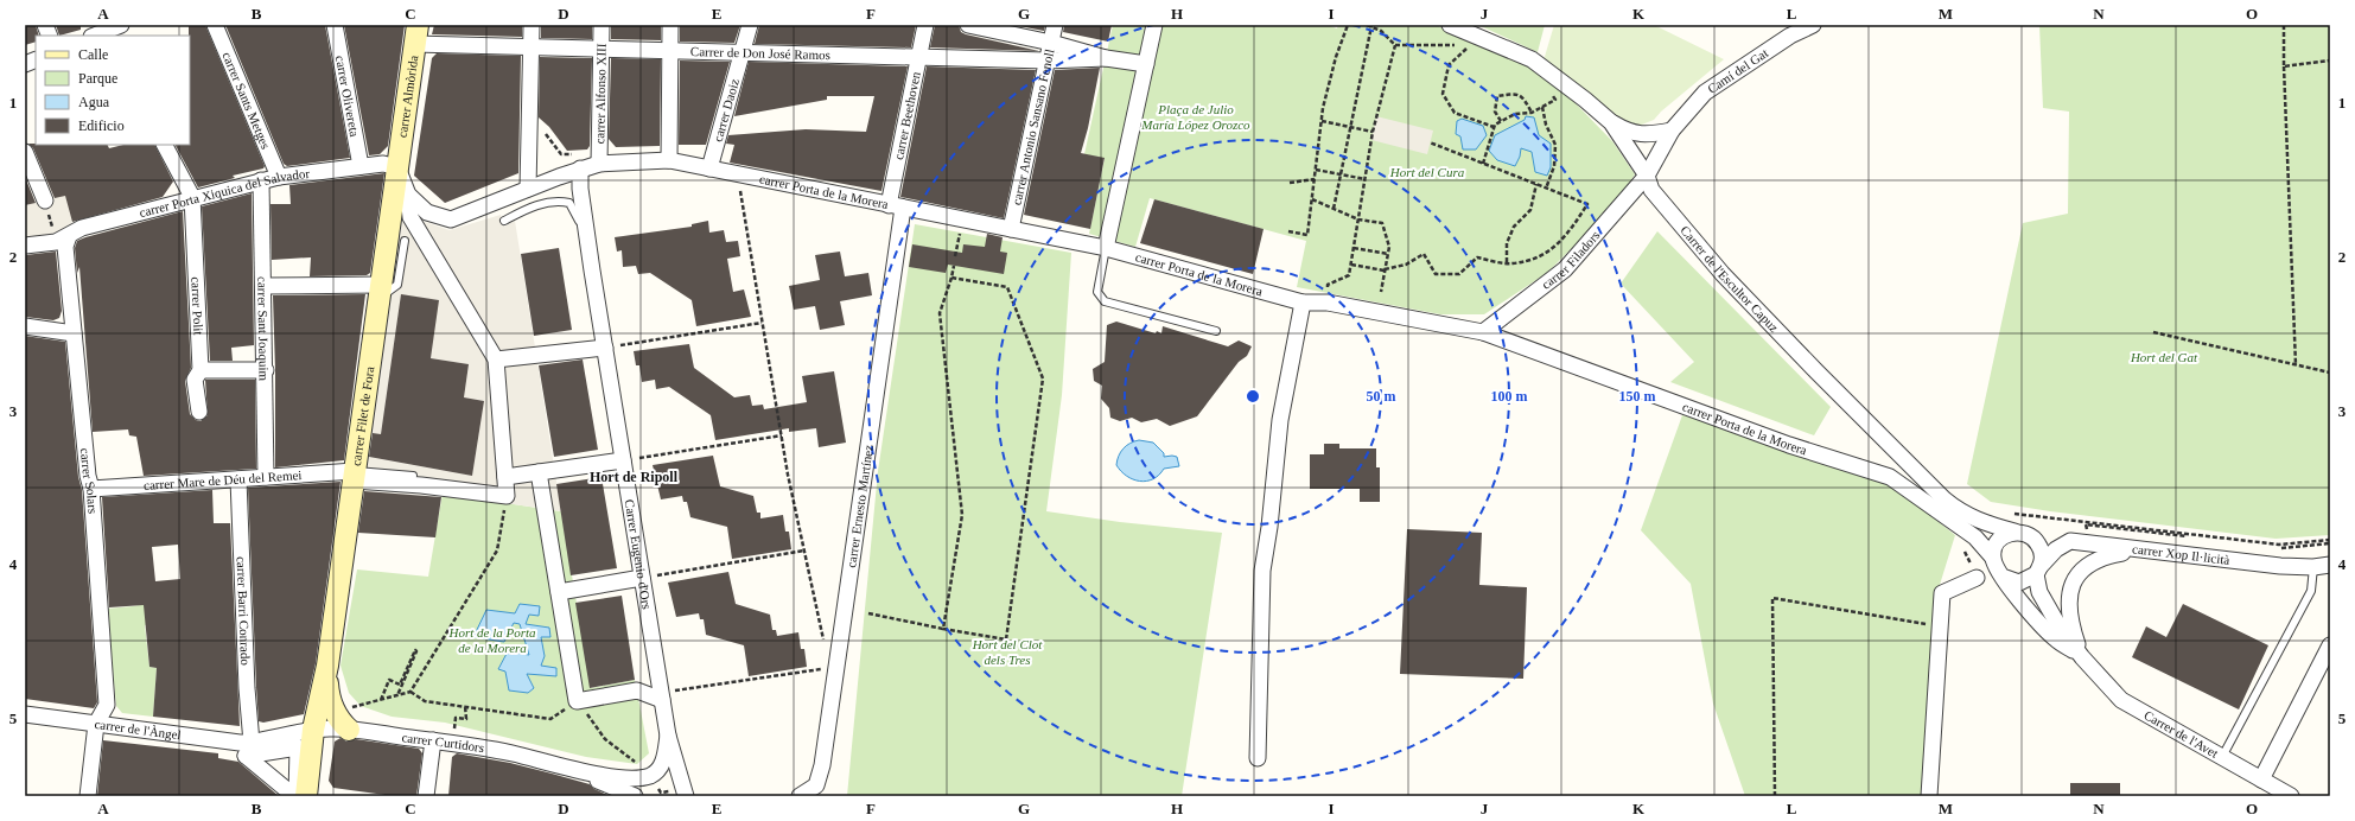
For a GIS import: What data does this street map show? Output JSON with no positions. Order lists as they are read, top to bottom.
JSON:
{
  "streets": {
    "street": [
      "Carrer de Don José Ramos",
      "Camí del Gat",
      "carrer Alfonso XIII",
      "carrer Olivereta",
      "carrer Almòrida",
      "carrer Sants Metges",
      "carrer Daoiz",
      "carrer Beethoven",
      "carrer Antonio Sansano Fenoll",
      "carrer Porta Xiquica del Salvador",
      "carrer Porta de la Morera",
      "carrer Filadors",
      "Carrer de l'Escultor Capuz",
      "carrer Polit",
      "carrer Sant Joaquim",
      "carrer Filet de Fora",
      "carrer Mare de Déu del Remei",
      "carrer Solars",
      "carrer Ernesto Martínez",
      "Carrer Eugenio d'Ors",
      "carrer Xop Il·licità",
      "carrer Barri Conrado",
      "carrer de l'Àngel",
      "Carrer de l'Avet",
      "carrer Curtidors"
    ]
  },
  "crossings": [
    ["Carrer de Don José Ramos", "carrer Alfonso XIII"],
    ["Carrer de Don José Ramos", "carrer Almòrida"],
    ["Carrer de Don José Ramos", "carrer Daoiz"],
    ["Carrer de Don José Ramos", "carrer Beethoven"],
    ["Carrer de Don José Ramos", "carrer Antonio Sansano Fenoll"],
    ["Camí del Gat", "carrer Filadors"],
    ["Camí del Gat", "Carrer de l'Escultor Capuz"],
    ["carrer Alfonso XIII", "carrer Porta de la Morera"],
    ["carrer Olivereta", "carrer Porta Xiquica del Salvador"],
    ["carrer Almòrida", "carrer Porta Xiquica del Salvador"],
    ["carrer Almòrida", "carrer Porta de la Morera"],
    ["carrer Almòrida", "carrer Filet de Fora"],
    ["carrer Sants Metges", "carrer Porta Xiquica del Salvador"],
    ["carrer Daoiz", "carrer Porta de la Morera"],
    ["carrer Beethoven", "carrer Porta de la Morera"],
    ["carrer Beethoven", "carrer Ernesto Martínez"],
    ["carrer Antonio Sansano Fenoll", "carrer Porta de la Morera"],
    ["carrer Porta Xiquica del Salvador", "carrer Porta de la Morera"],
    ["carrer Porta Xiquica del Salvador", "carrer Polit"],
    ["carrer Porta Xiquica del Salvador", "carrer Sant Joaquim"],
    ["carrer Porta Xiquica del Salvador", "carrer Filet de Fora"],
    ["carrer Porta Xiquica del Salvador", "carrer Solars"],
    ["carrer Porta de la Morera", "carrer Filadors"],
    ["carrer Porta de la Morera", "Carrer de l'Escultor Capuz"],
    ["carrer Porta de la Morera", "carrer Filet de Fora"],
    ["carrer Porta de la Morera", "carrer Ernesto Martínez"],
    ["carrer Porta de la Morera", "Carrer Eugenio d'Ors"],
    ["carrer Porta de la Morera", "carrer Xop Il·licità"],
    ["carrer Porta de la Morera", "Carrer de l'Avet"],
    ["carrer Filadors", "Carrer de l'Escultor Capuz"],
    ["Carrer de l'Escultor Capuz", "carrer Xop Il·licità"],
    ["Carrer de l'Escultor Capuz", "Carrer de l'Avet"],
    ["carrer Sant Joaquim", "carrer Mare de Déu del Remei"],
    ["carrer Filet de Fora", "carrer Mare de Déu del Remei"],
    ["carrer Filet de Fora", "carrer de l'Àngel"],
    ["carrer Filet de Fora", "carrer Curtidors"],
    ["carrer Mare de Déu del Remei", "carrer Solars"],
    ["carrer Mare de Déu del Remei", "carrer Barri Conrado"],
    ["carrer Solars", "carrer de l'Àngel"],
    ["carrer Xop Il·licità", "Carrer de l'Avet"],
    ["carrer Barri Conrado", "carrer de l'Àngel"],
    ["carrer de l'Àngel", "carrer Curtidors"]
  ],
  "districts": ["Hort de Ripoll"],
  "parks": [
    "Plaça de Julio María López Orozco",
    "Hort del Cura",
    "Hort del Gat",
    "Hort de la Porta de la Morera",
    "Hort del Clot dels Tres"
  ],
  "legend": [
    "Calle",
    "Parque",
    "Agua",
    "Edificio"
  ],
  "grid": {
    "columns": [
      "A",
      "B",
      "C",
      "D",
      "E",
      "F",
      "G",
      "H",
      "I",
      "J",
      "K",
      "L",
      "M",
      "N",
      "O"
    ],
    "rows": [
      "1",
      "2",
      "3",
      "4",
      "5"
    ]
  },
  "rings": ["50 m", "100 m", "150 m"]
}
